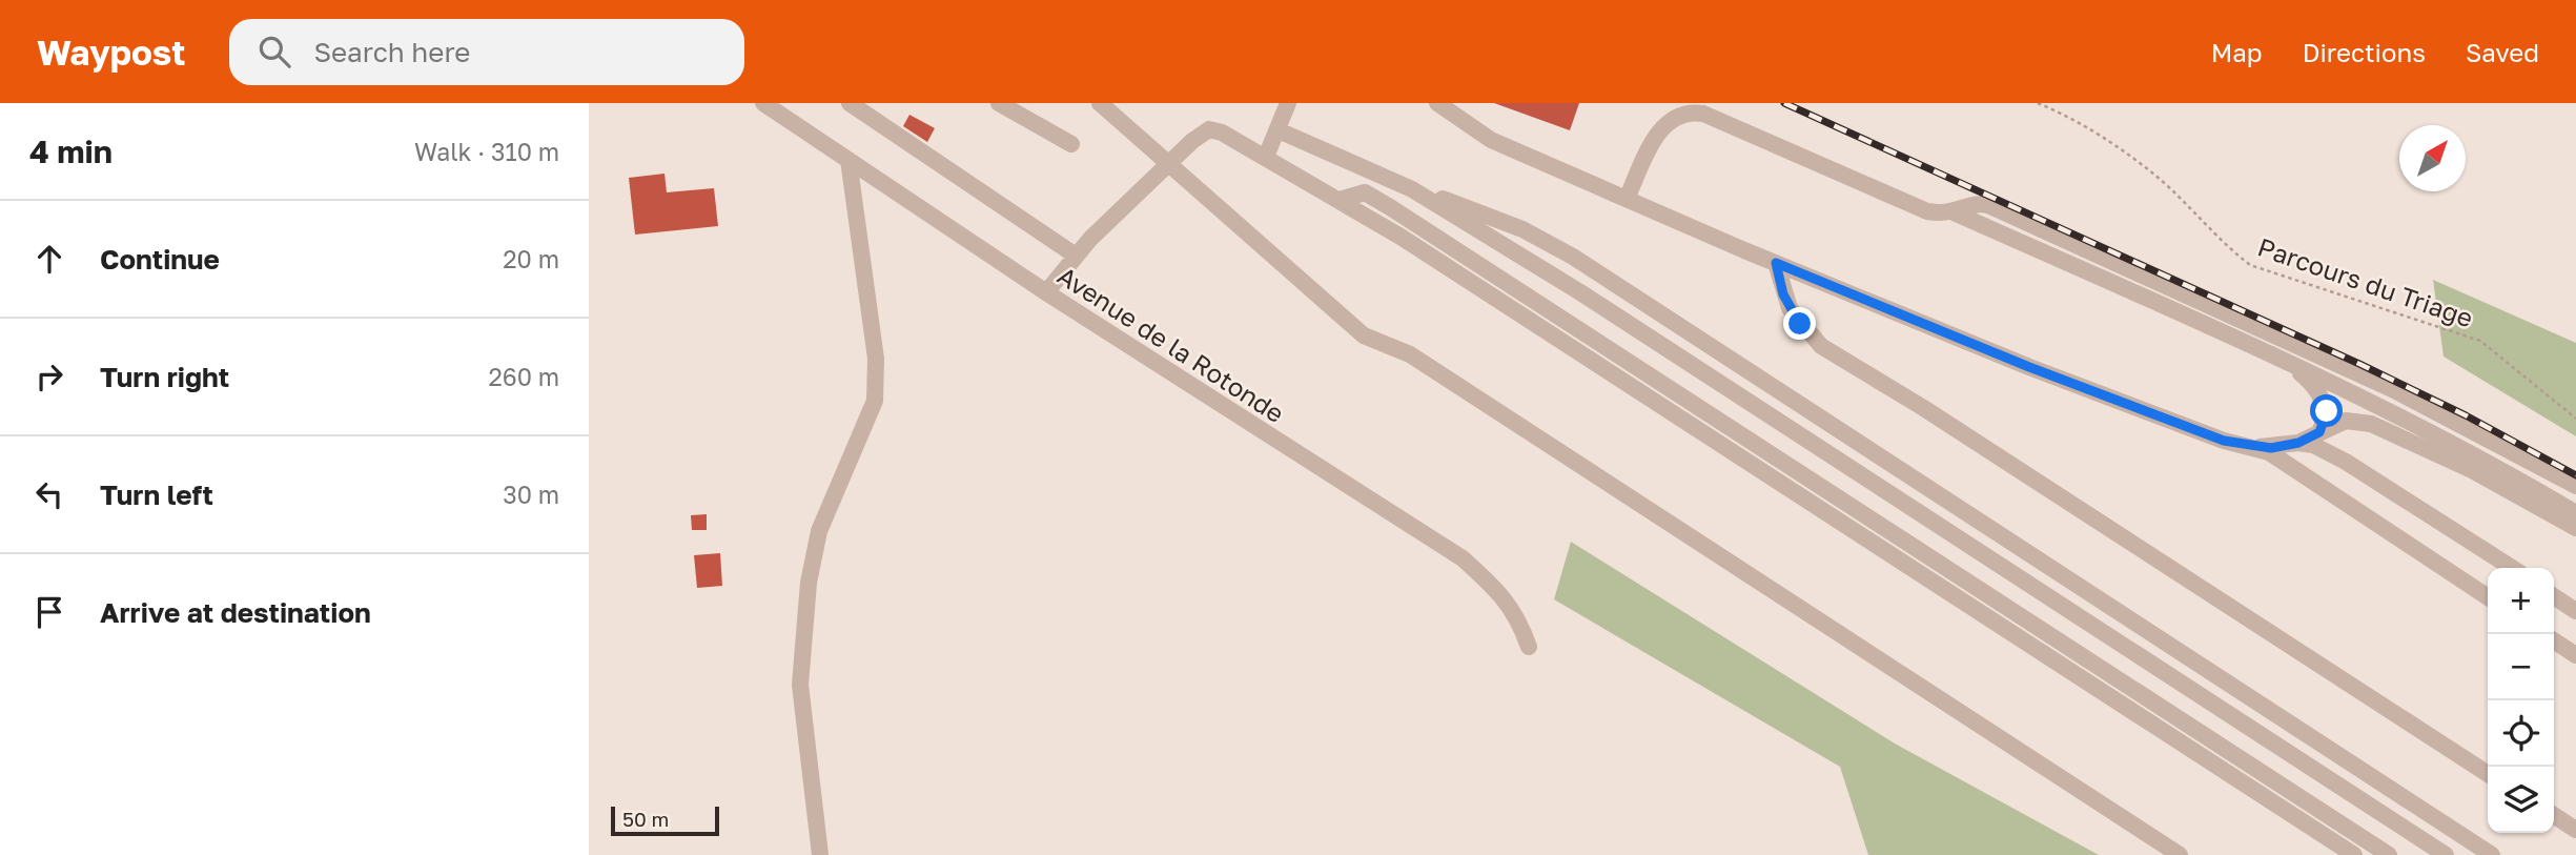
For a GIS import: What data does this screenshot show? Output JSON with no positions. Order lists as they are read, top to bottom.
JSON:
{
  "streets": {
    "street": ["Avenue de la Rotonde"],
    "path": ["Parcours du Triage"]
  },
  "scale_bar": "50 m",
  "north": "top right",
  "page": {
    "header": "Waypost",
    "search": "Search here",
    "nav": ["Map", "Directions", "Saved"],
    "heading": ["4 min", "Walk · 310 m"],
    "list": [
      ["Continue", "20 m"],
      ["Turn right", "260 m"],
      ["Turn left", "30 m"],
      "Arrive at destination"
    ],
    "map_buttons": ["+", "−"],
    "scale": "50 m"
  }
}
